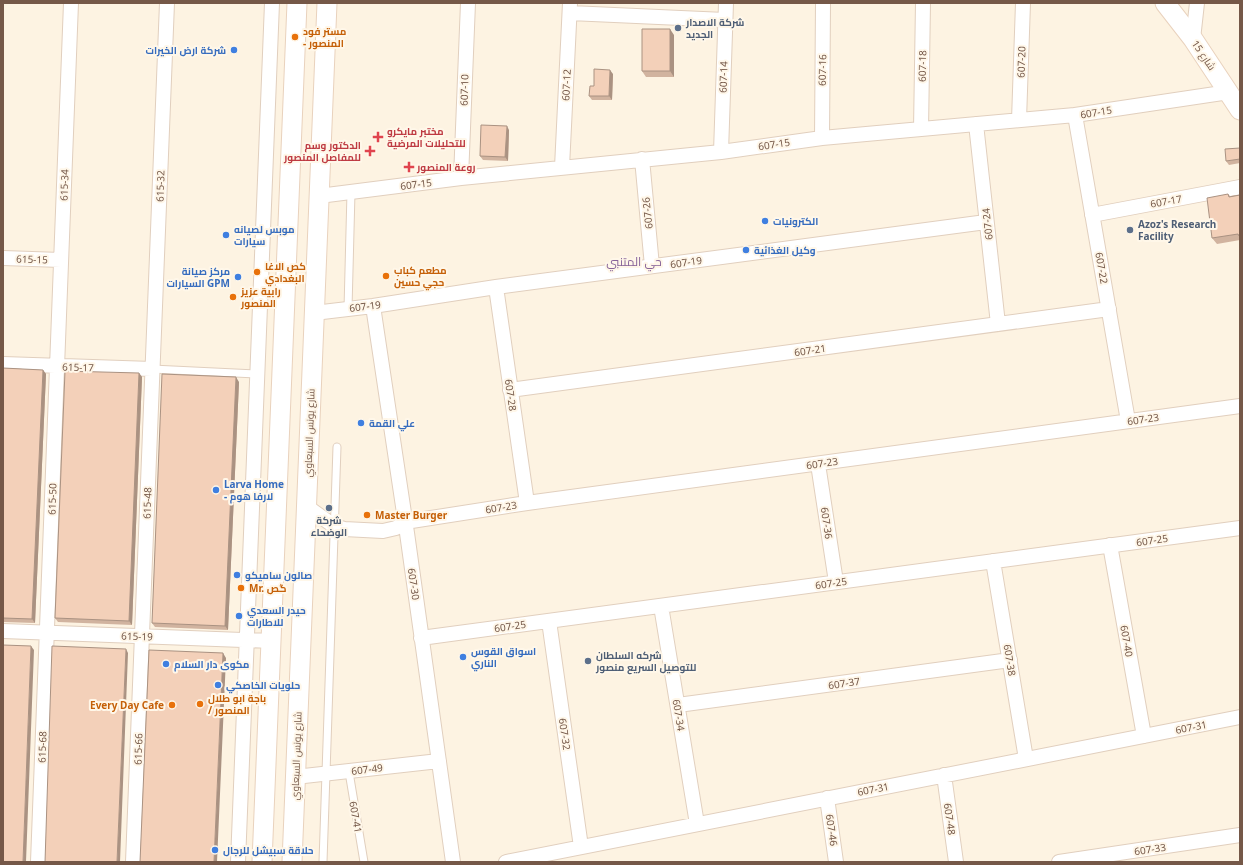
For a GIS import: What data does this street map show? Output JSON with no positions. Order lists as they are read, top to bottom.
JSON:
{
  "streets": {
    "main road": ["شارع 15", "شارع يونس السبعاوي"],
    "street": [
      "607-20",
      "607-18",
      "607-16",
      "607-14",
      "607-12",
      "607-10",
      "607-15",
      "615-34",
      "615-32",
      "607-17",
      "607-26",
      "607-24",
      "615-15",
      "607-19",
      "607-22",
      "607-21",
      "615-17",
      "607-28",
      "607-23",
      "615-50",
      "615-48",
      "607-36",
      "607-25",
      "607-30",
      "615-19",
      "607-40",
      "607-38",
      "607-37",
      "607-34",
      "607-31",
      "607-32",
      "615-68",
      "615-66",
      "607-49",
      "607-48",
      "607-46",
      "607-33"
    ],
    "lane": ["607-41"]
  },
  "crossings": [
    ["شارع 15", "607-15"],
    ["607-20", "607-15"],
    ["607-18", "607-15"],
    ["607-16", "607-15"],
    ["607-14", "607-15"],
    ["607-12", "607-15"],
    ["607-10", "607-15"],
    ["607-15", "607-26"],
    ["607-15", "607-24"],
    ["607-15", "607-22"],
    ["607-15", "شارع يونس السبعاوي"],
    ["615-34", "615-15"],
    ["615-34", "615-17"],
    ["615-34", "615-50"],
    ["615-32", "615-17"],
    ["615-32", "615-48"],
    ["607-17", "607-22"],
    ["607-26", "607-19"],
    ["607-24", "607-19"],
    ["607-24", "607-21"],
    ["607-19", "607-28"],
    ["607-19", "شارع يونس السبعاوي"],
    ["607-19", "607-30"],
    ["607-22", "607-21"],
    ["607-22", "607-23"],
    ["607-21", "607-28"],
    ["615-17", "615-50"],
    ["615-17", "615-48"],
    ["607-28", "607-23"],
    ["607-23", "607-36"],
    ["607-23", "607-30"],
    ["شارع يونس السبعاوي", "607-49"],
    ["615-50", "615-19"],
    ["615-50", "615-68"],
    ["615-48", "615-19"],
    ["615-48", "615-66"],
    ["607-36", "607-25"],
    ["607-25", "607-30"],
    ["607-25", "607-40"],
    ["607-25", "607-38"],
    ["607-25", "607-34"],
    ["607-25", "607-32"],
    ["607-30", "607-49"],
    ["615-19", "615-68"],
    ["615-19", "615-66"],
    ["607-40", "607-31"],
    ["607-38", "607-37"],
    ["607-38", "607-31"],
    ["607-37", "607-34"],
    ["607-34", "607-31"],
    ["607-31", "607-32"],
    ["607-31", "607-48"],
    ["607-31", "607-46"],
    ["607-49", "607-41"]
  ],
  "districts": ["حي المتنبي"],
  "places": {
    "other": [
      "شركة الاصدار الجديد",
      "مستر فود - المنصور",
      "شركة ارض الخيرات",
      "الكترونيات",
      "Azoz's Research Facility",
      "موبس لصيانه سيارات",
      "وكيل الغذائية",
      "كص الاغا البغدادي",
      "مطعم كباب حجي حسين",
      "مركز صيانة السيارات GPM",
      "رابية عزيز المنصور",
      "علي القمة",
      "Larva Home - لارفا هوم",
      "شركة الوضحاء",
      "Master Burger",
      "صالون ساميكو",
      "Mr. گص",
      "حيدر السعدي للاطارات",
      "اسواق القوس الناري",
      "شركه السلطان للتوصيل السريع منصور",
      "مكوى دار السلام",
      "حلويات الخاصكي",
      "باجة ابو طلال / المنصور",
      "Every Day Cafe",
      "حلاقة سبيشل للرجال"
    ],
    "health": ["مختبر مايكرو للتحليلات المرضية", "الدكتور وسم للمفاصل المنصور", "روعة المنصور"]
  }
}
